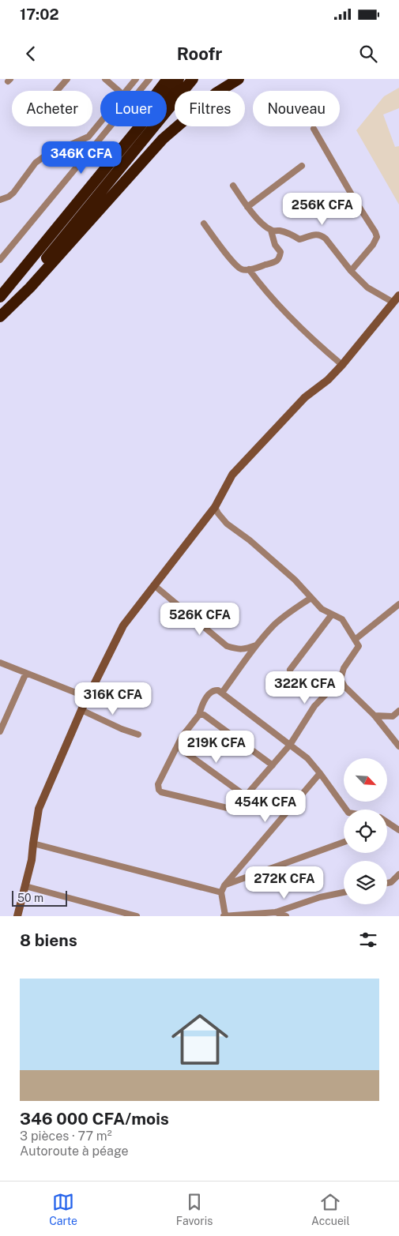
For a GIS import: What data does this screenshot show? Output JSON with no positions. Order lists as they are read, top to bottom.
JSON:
{
  "scale_bar": "50 m",
  "north": "bottom right",
  "page": {
    "status": "17:02",
    "header": "Roofr",
    "chip": [
      "Acheter",
      "Louer",
      "Filtres",
      "Nouveau"
    ],
    "price": [
      "346K CFA",
      "256K CFA",
      "526K CFA",
      "322K CFA",
      "316K CFA",
      "219K CFA",
      "454K CFA",
      "272K CFA"
    ],
    "scale": "50 m",
    "heading": "8 biens",
    "list": [
      {
        "name": "346 000 CFA/mois",
        "note": "3 pièces · 77 m² · Autoroute à péage"
      }
    ],
    "tabs": ["Carte", "Favoris", "Accueil"]
  }
}
